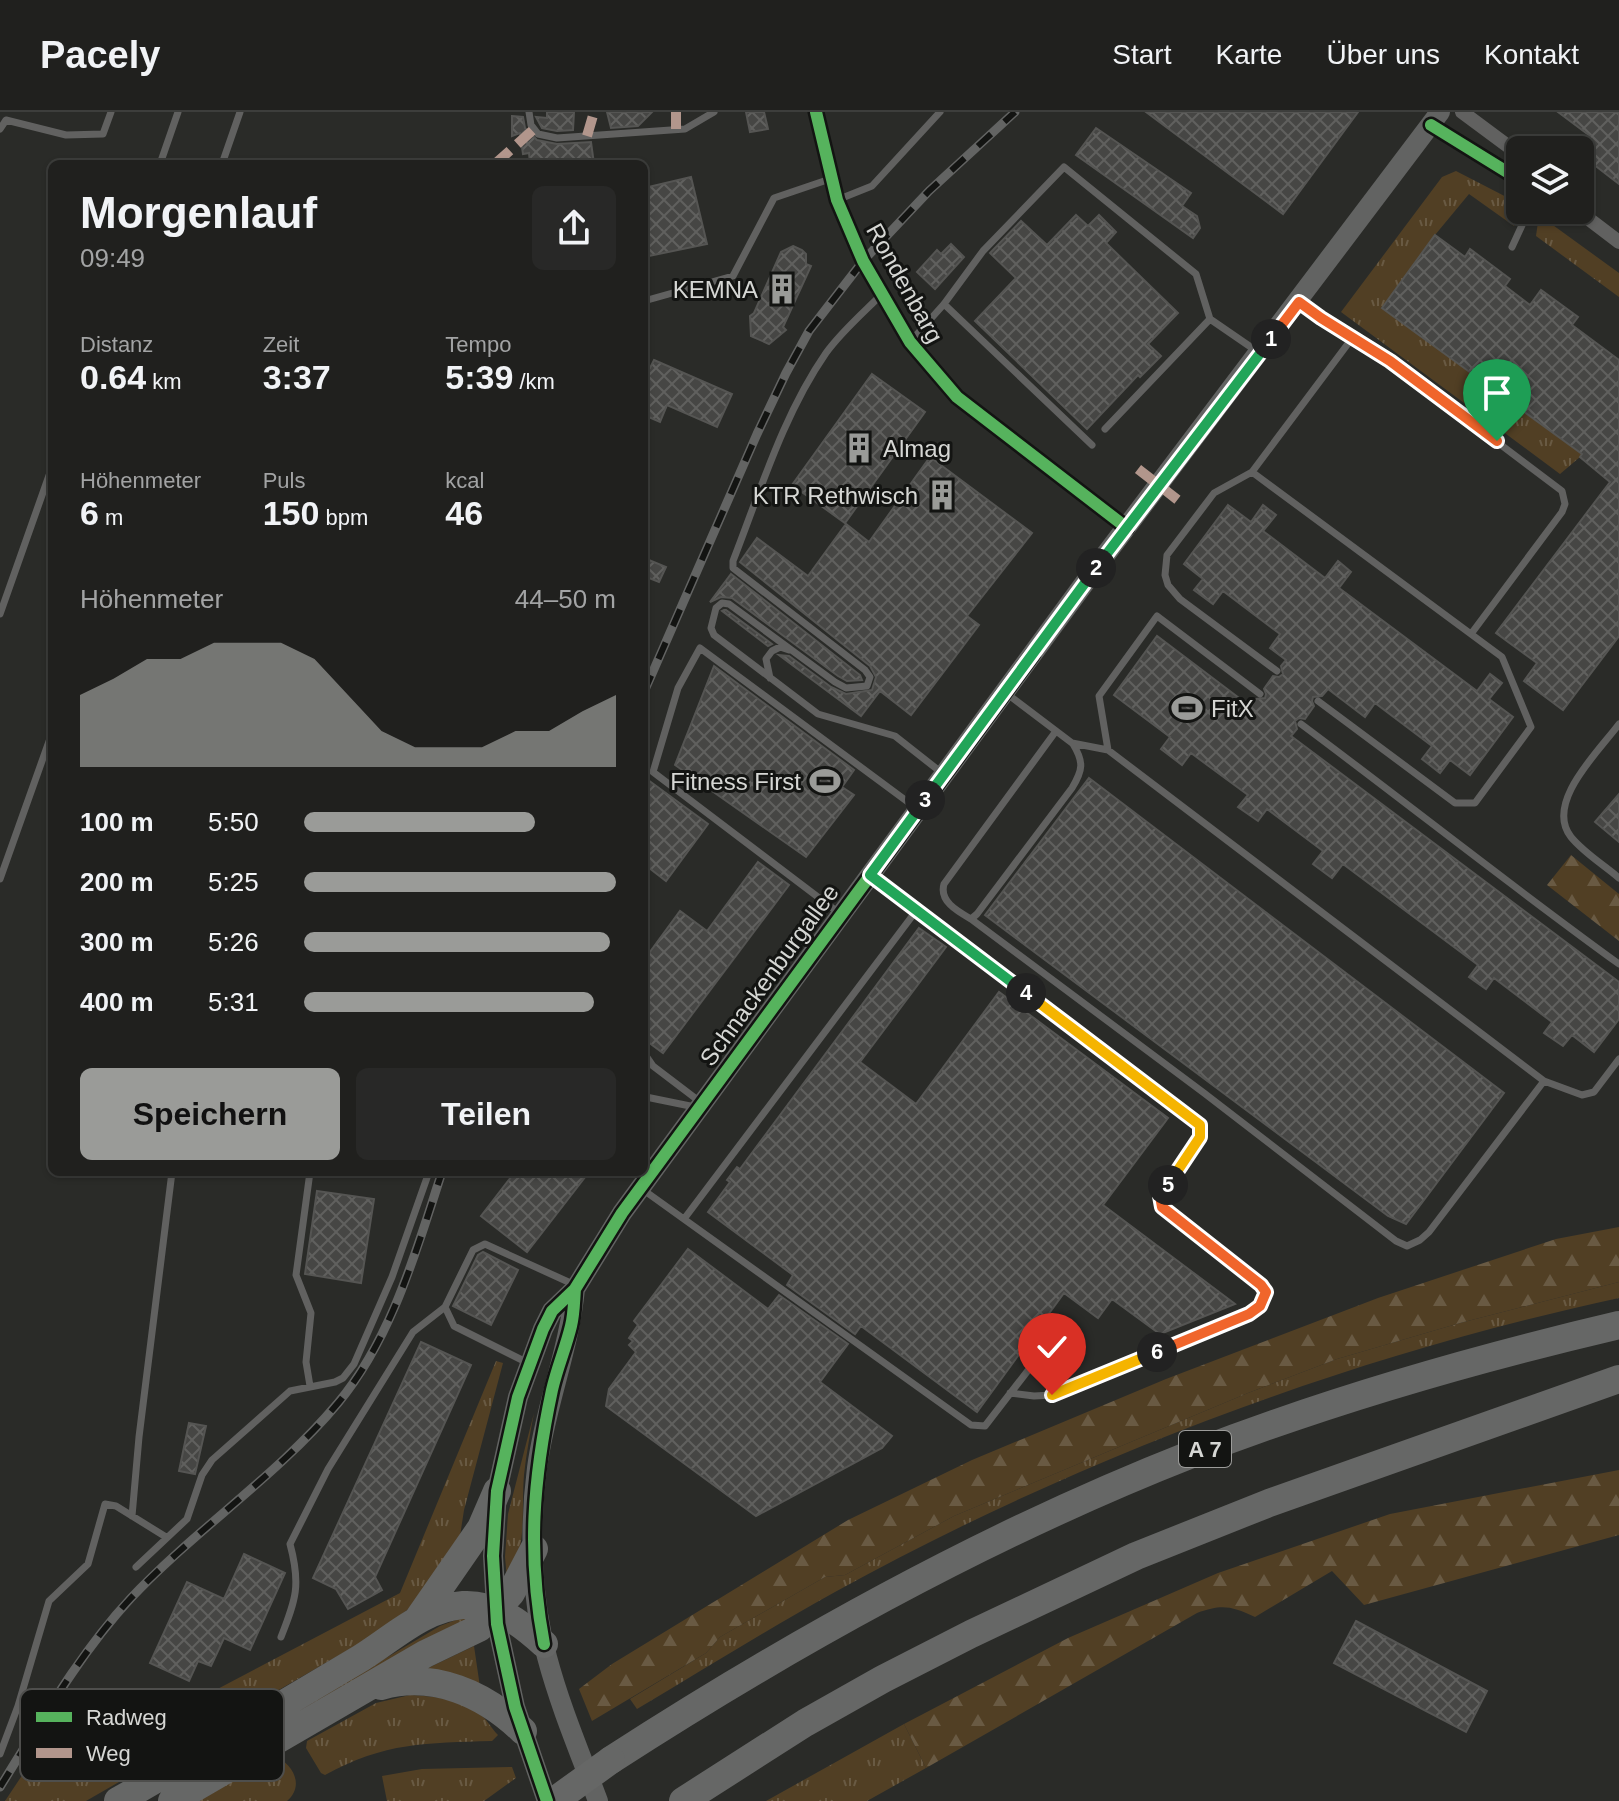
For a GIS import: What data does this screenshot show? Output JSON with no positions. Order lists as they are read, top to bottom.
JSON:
{
  "streets": {
    "highway": ["A 7"],
    "main road": ["Schnackenburgallee"],
    "street": ["Rondenbarg"]
  },
  "crossings": [
    ["Rondenbarg", "Schnackenburgallee"]
  ],
  "places": {
    "building": ["KEMNA", "Almag", "KTR Rethwisch"],
    "sports": ["FitX", "Fitness First"]
  },
  "legend": ["Radweg", "Weg"],
  "page": {
    "header": "Pacely",
    "nav": [
      "Start",
      "Karte",
      "Über uns",
      "Kontakt"
    ],
    "heading": ["Morgenlauf", "09:49"],
    "stats": [
      ["Distanz", "0.64 km"],
      ["Zeit", "3:37"],
      ["Tempo", "5:39 /km"],
      ["Höhenmeter", "6 m"],
      ["Puls", "150 bpm"],
      ["kcal", "46"]
    ],
    "pins": [
      "1",
      "2",
      "3",
      "4",
      "5",
      "6"
    ],
    "chart": ["Höhenmeter", "44–50 m"],
    "list": [
      {
        "name": "100 m",
        "note": "5:50"
      },
      {
        "name": "200 m",
        "note": "5:25"
      },
      {
        "name": "300 m",
        "note": "5:26"
      },
      {
        "name": "400 m",
        "note": "5:31"
      }
    ],
    "buttons": ["Speichern", "Teilen"]
  }
}
